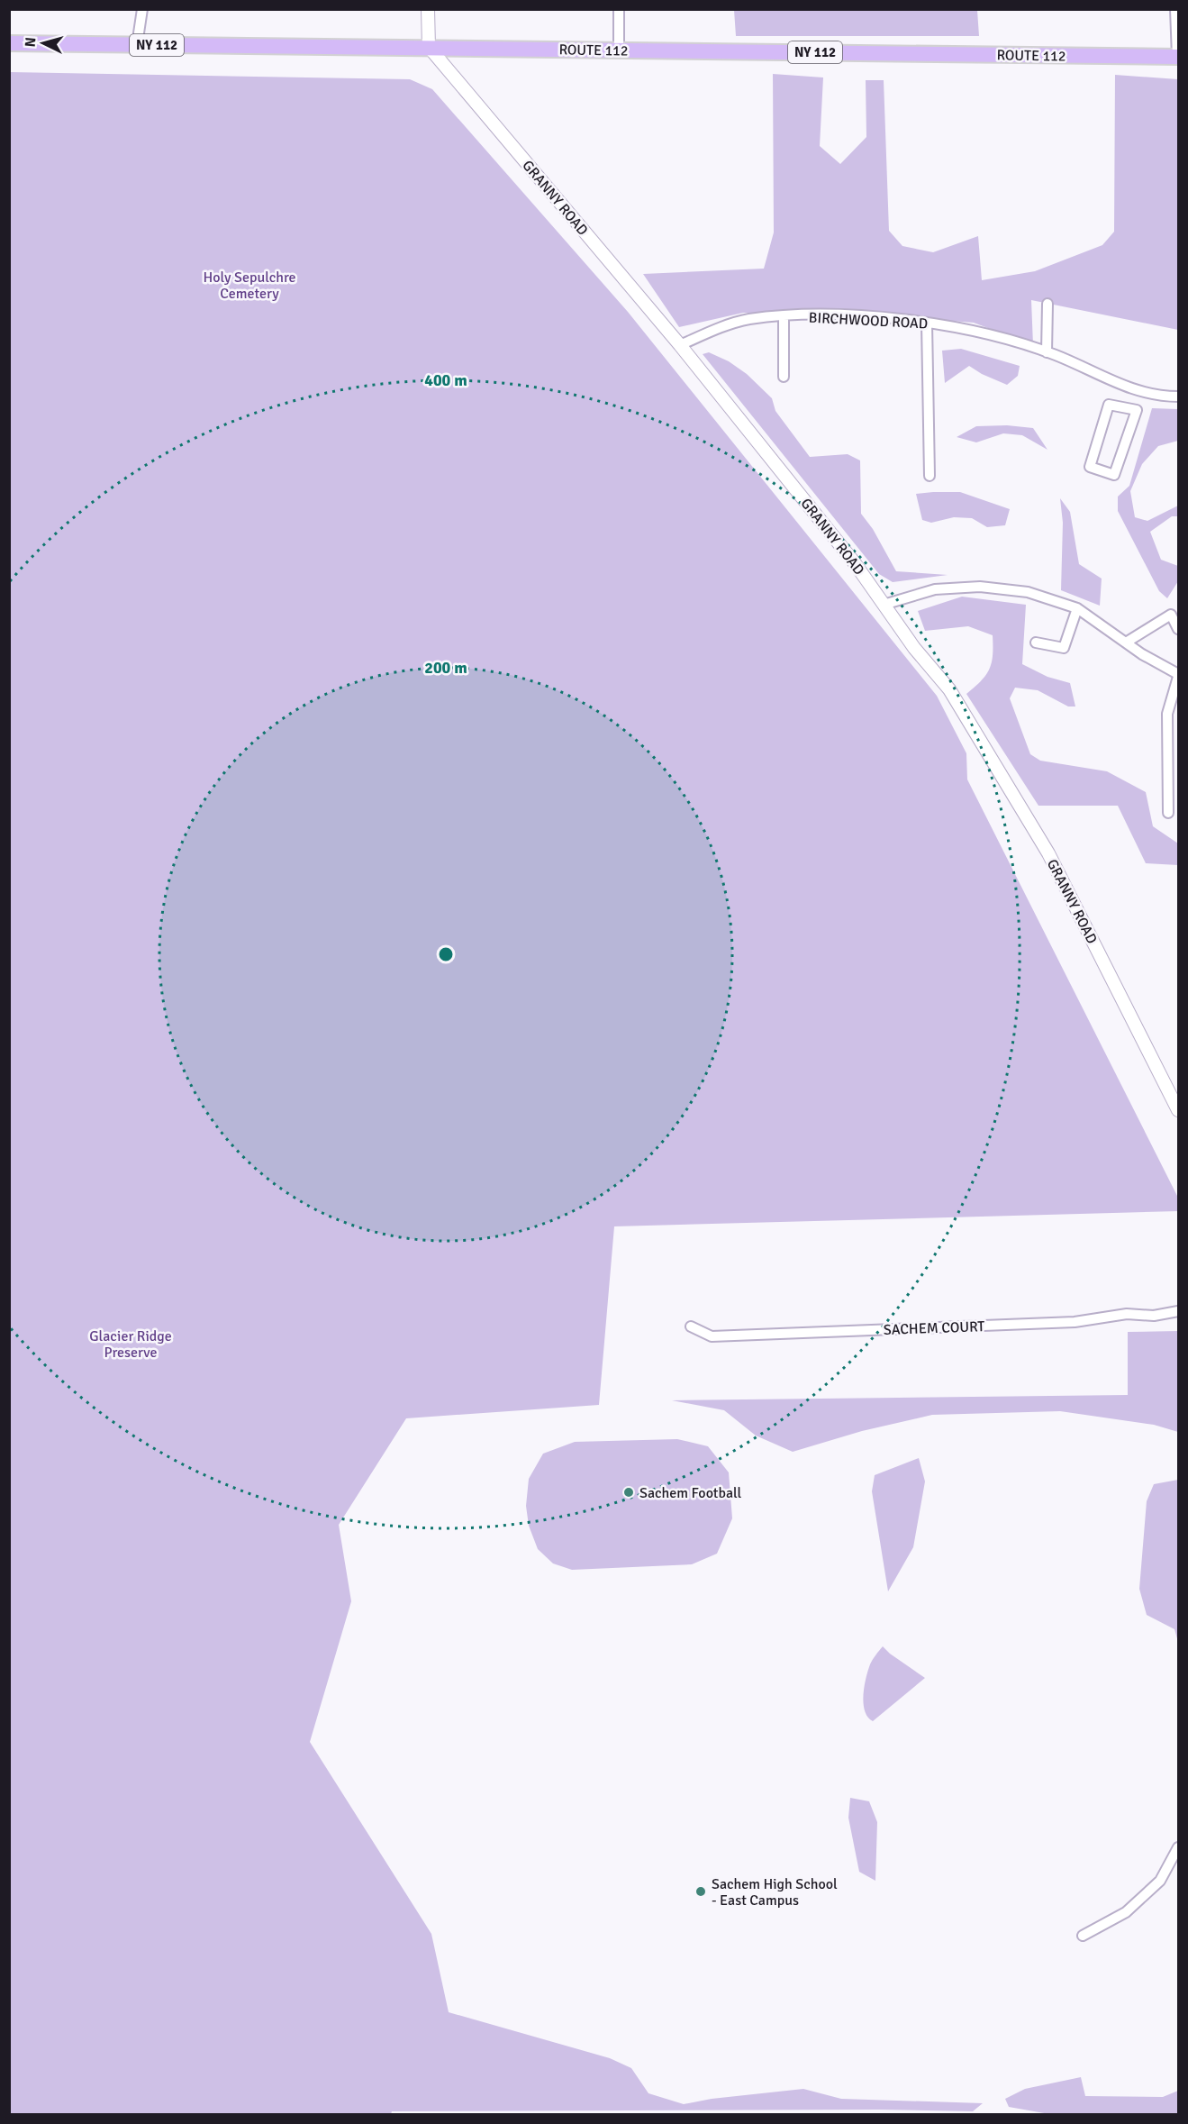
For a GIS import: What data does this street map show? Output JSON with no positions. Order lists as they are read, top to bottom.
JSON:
{
  "streets": {
    "main road": ["NY 112", "ROUTE 112"],
    "street": ["GRANNY ROAD", "BIRCHWOOD ROAD", "SACHEM COURT"]
  },
  "crossings": [
    ["ROUTE 112", "GRANNY ROAD"],
    ["GRANNY ROAD", "BIRCHWOOD ROAD"]
  ],
  "parks": ["Holy Sepulchre Cemetery", "Glacier Ridge Preserve"],
  "places": ["Sachem Football", "Sachem High School - East Campus"],
  "north": "left",
  "rings": ["400 m", "200 m"]
}
